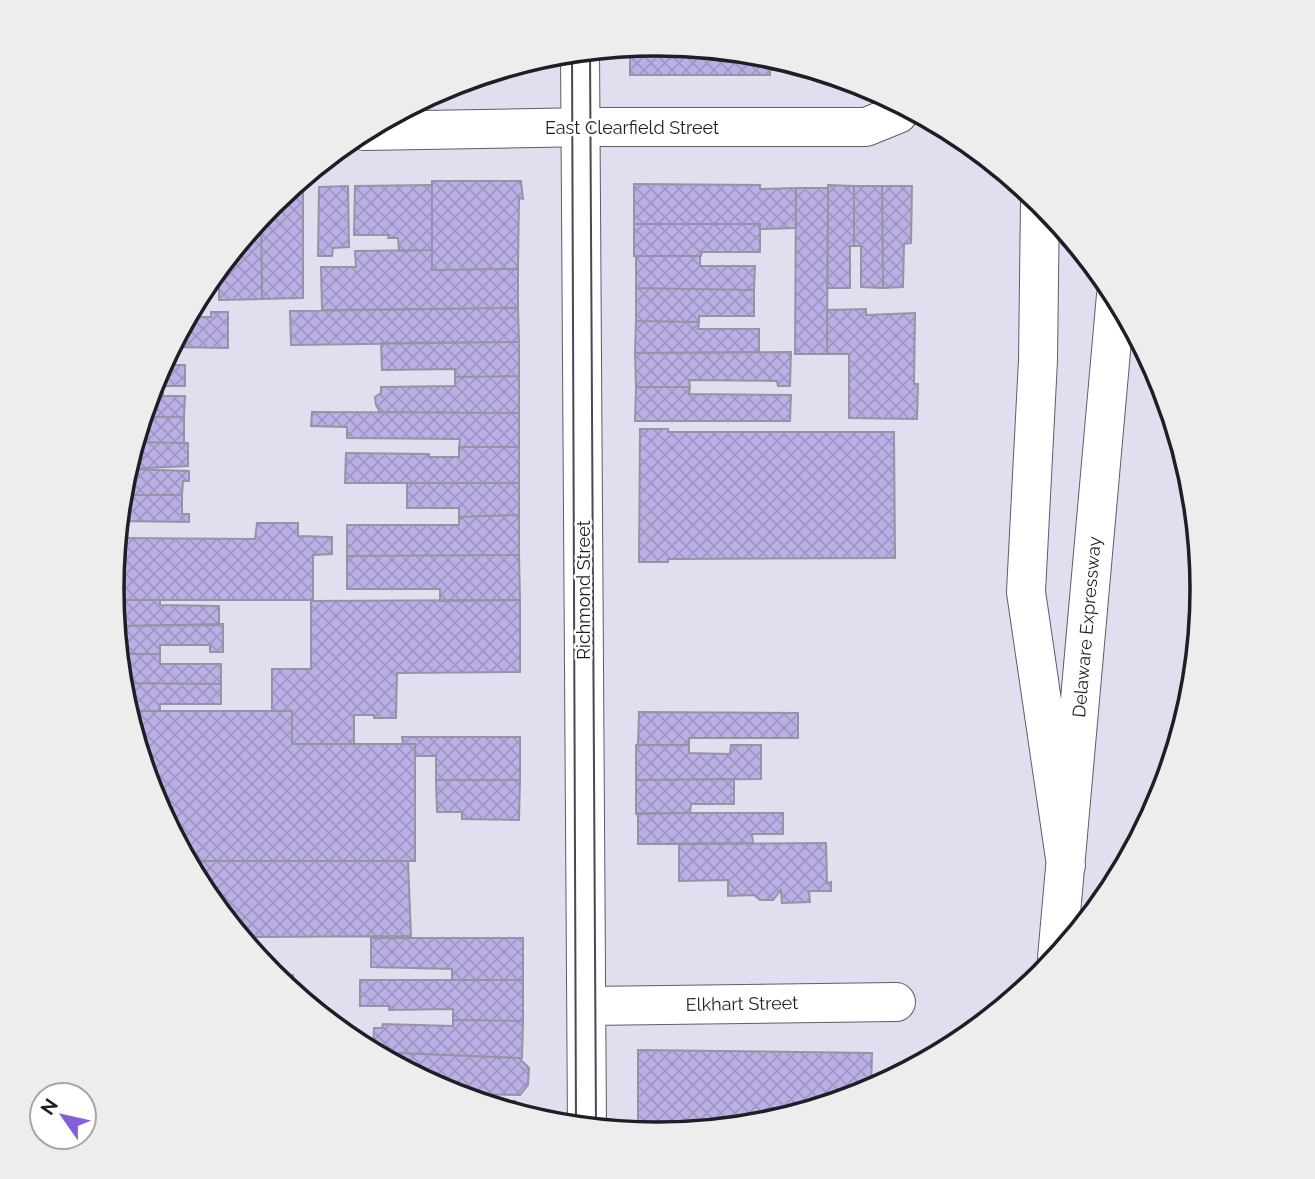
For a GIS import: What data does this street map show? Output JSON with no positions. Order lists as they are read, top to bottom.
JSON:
{
  "streets": {
    "main road": [
      "East Clearfield Street",
      "Richmond Street",
      "Delaware Expressway",
      "Elkhart Street"
    ]
  },
  "crossings": [
    ["East Clearfield Street", "Richmond Street"],
    ["Richmond Street", "Elkhart Street"]
  ],
  "north": "top left"
}
